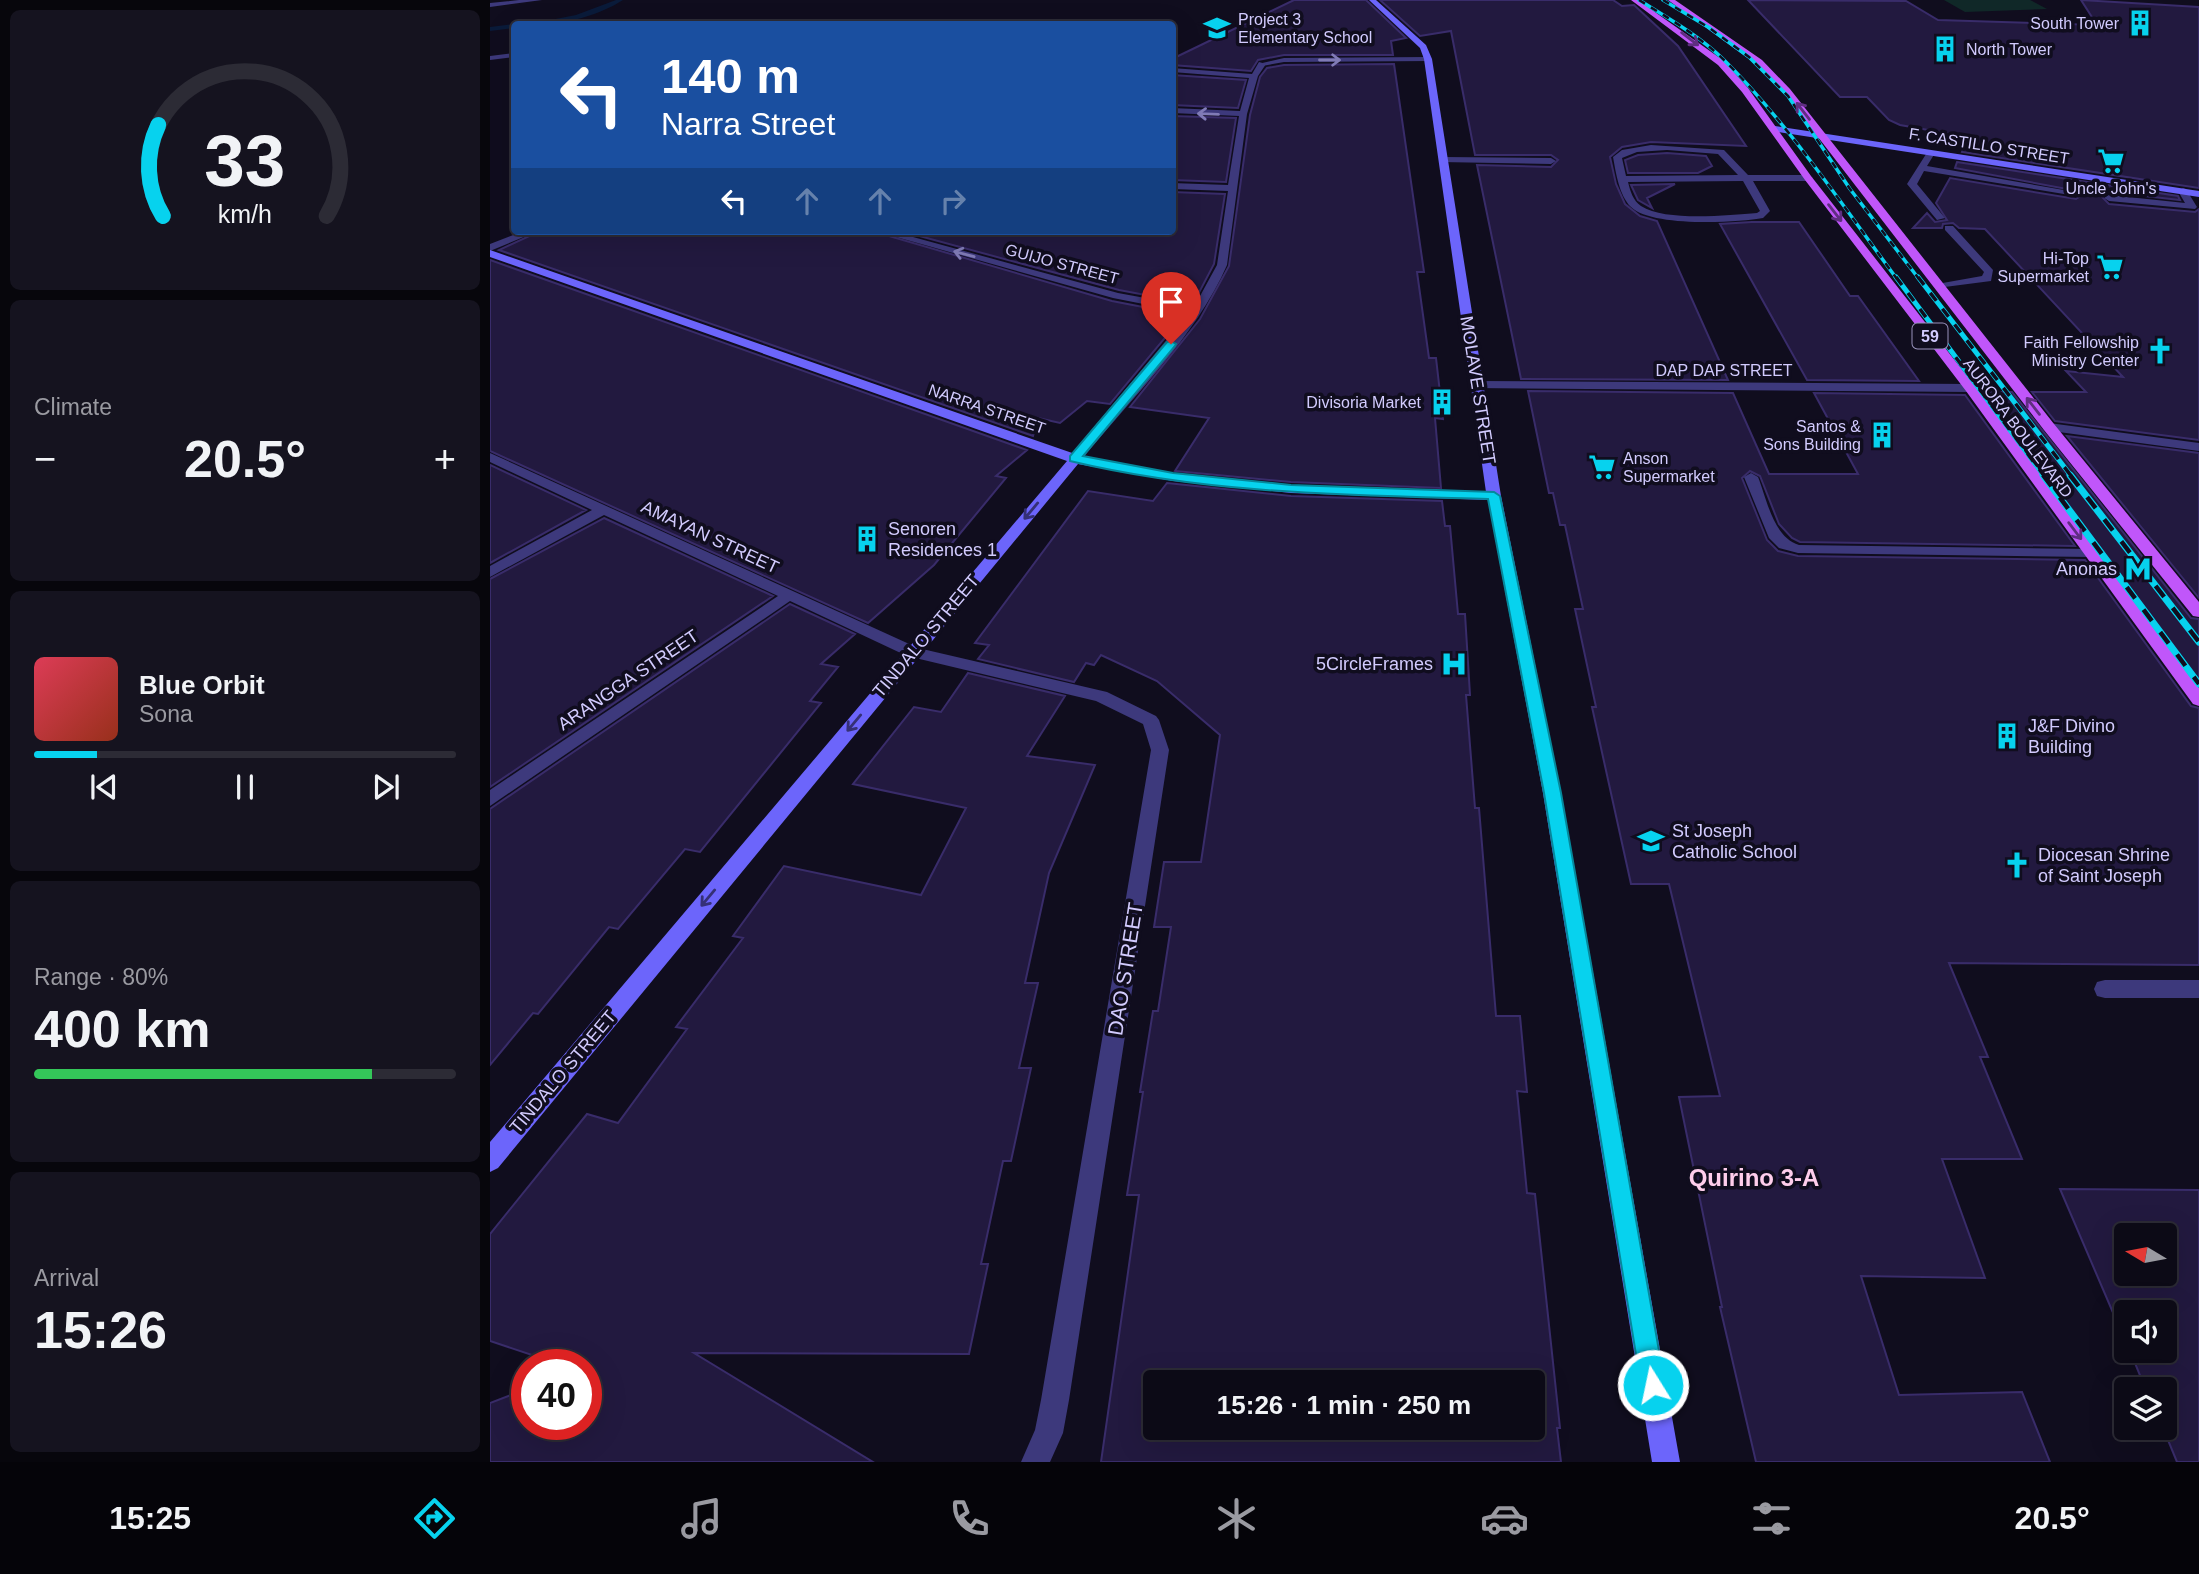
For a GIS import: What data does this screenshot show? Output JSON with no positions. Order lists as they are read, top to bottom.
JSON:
{
  "streets": {
    "main road": ["59", "AURORA BOULEVARD"],
    "street": [
      "F. CASTILLO STREET",
      "GUIJO STREET",
      "DAP DAP STREET",
      "MOLAVE STREET",
      "NARRA STREET",
      "AMAYAN STREET",
      "TINDALO STREET",
      "ARANGGA STREET",
      "DAO STREET"
    ]
  },
  "crossings": [
    ["F. CASTILLO STREET", "AURORA BOULEVARD"],
    ["GUIJO STREET", "TINDALO STREET"],
    ["DAP DAP STREET", "MOLAVE STREET"],
    ["DAP DAP STREET", "AURORA BOULEVARD"],
    ["MOLAVE STREET", "NARRA STREET"],
    ["MOLAVE STREET", "TINDALO STREET"],
    ["NARRA STREET", "TINDALO STREET"],
    ["AMAYAN STREET", "TINDALO STREET"],
    ["AMAYAN STREET", "ARANGGA STREET"],
    ["AMAYAN STREET", "DAO STREET"],
    ["TINDALO STREET", "DAO STREET"]
  ],
  "one_way": ["GUIJO STREET"],
  "districts": ["Quirino 3-A"],
  "places": {
    "building": [
      "South Tower",
      "North Tower",
      "Divisoria Market",
      "Santos & Sons Building",
      "Senoren Residences 1",
      "J&F Divino Building"
    ],
    "school or university": ["Project 3 Elementary School", "St Joseph Catholic School"],
    "supermarket": ["Uncle John's", "Hi-Top Supermarket", "Anson Supermarket"],
    "church": ["Faith Fellowship Ministry Center", "Diocesan Shrine of Saint Joseph"],
    "metro station": ["Anonas"],
    "hospital": ["5CircleFrames"]
  },
  "north": "left",
  "page": {
    "turn": ["140 m", "Narra Street"],
    "tile": [
      "Climate",
      ["Range · 80%", "400 km"],
      ["Arrival", "15:26"]
    ],
    "heat": ["−", "20.5°", "+"],
    "song": ["Blue Orbit", "Sona"],
    "limit": "40",
    "trip": "15:26 · 1 min · 250 m",
    "tabs": ["15:25", "20.5°"],
    "gauge": ["33", "km/h"]
  }
}
